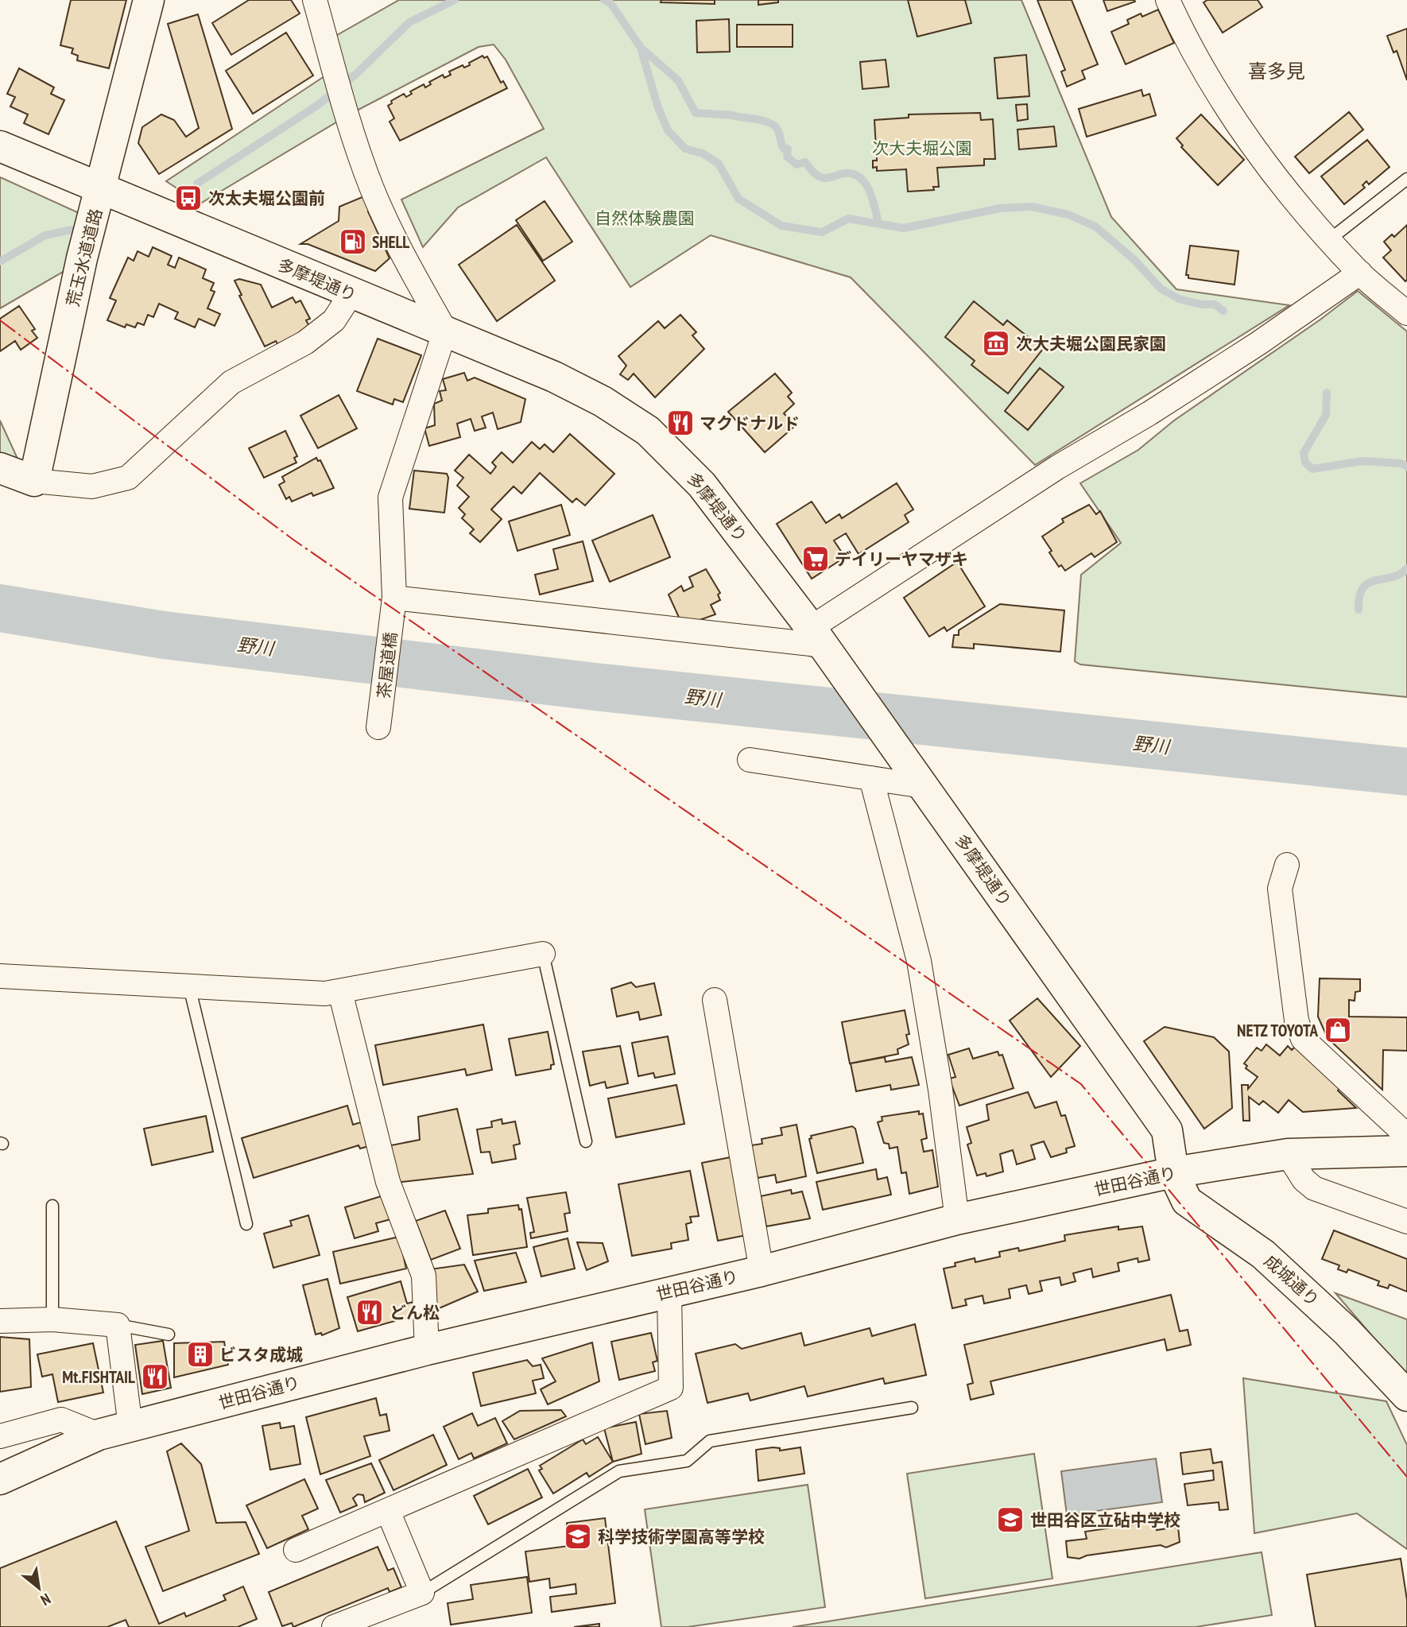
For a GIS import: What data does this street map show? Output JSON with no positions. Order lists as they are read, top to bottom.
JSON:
{
  "streets": {
    "main road": [
      "荒玉水道道路",
      "多摩堤通り",
      "世田谷通り",
      "成城通り"
    ],
    "street": ["茶屋道橋"]
  },
  "crossings": [
    ["荒玉水道道路", "多摩堤通り"],
    ["多摩堤通り", "茶屋道橋"],
    ["多摩堤通り", "世田谷通り"],
    ["多摩堤通り", "成城通り"],
    ["世田谷通り", "成城通り"]
  ],
  "districts": ["喜多見"],
  "water": ["野川"],
  "parks": ["次大夫堀公園", "自然体験農園"],
  "places": {
    "bus stop": ["次太夫堀公園前"],
    "fuel station": ["SHELL"],
    "museum": ["次大夫堀公園民家園"],
    "restaurant": ["マクドナルド", "どん松", "Mt.FISHTAIL"],
    "supermarket": ["デイリーヤマザキ"],
    "shop": ["NETZ TOYOTA"],
    "building": ["ビスタ成城"],
    "school or university": ["世田谷区立砧中学校", "科学技術学園高等学校"]
  },
  "north": "bottom right"
}
